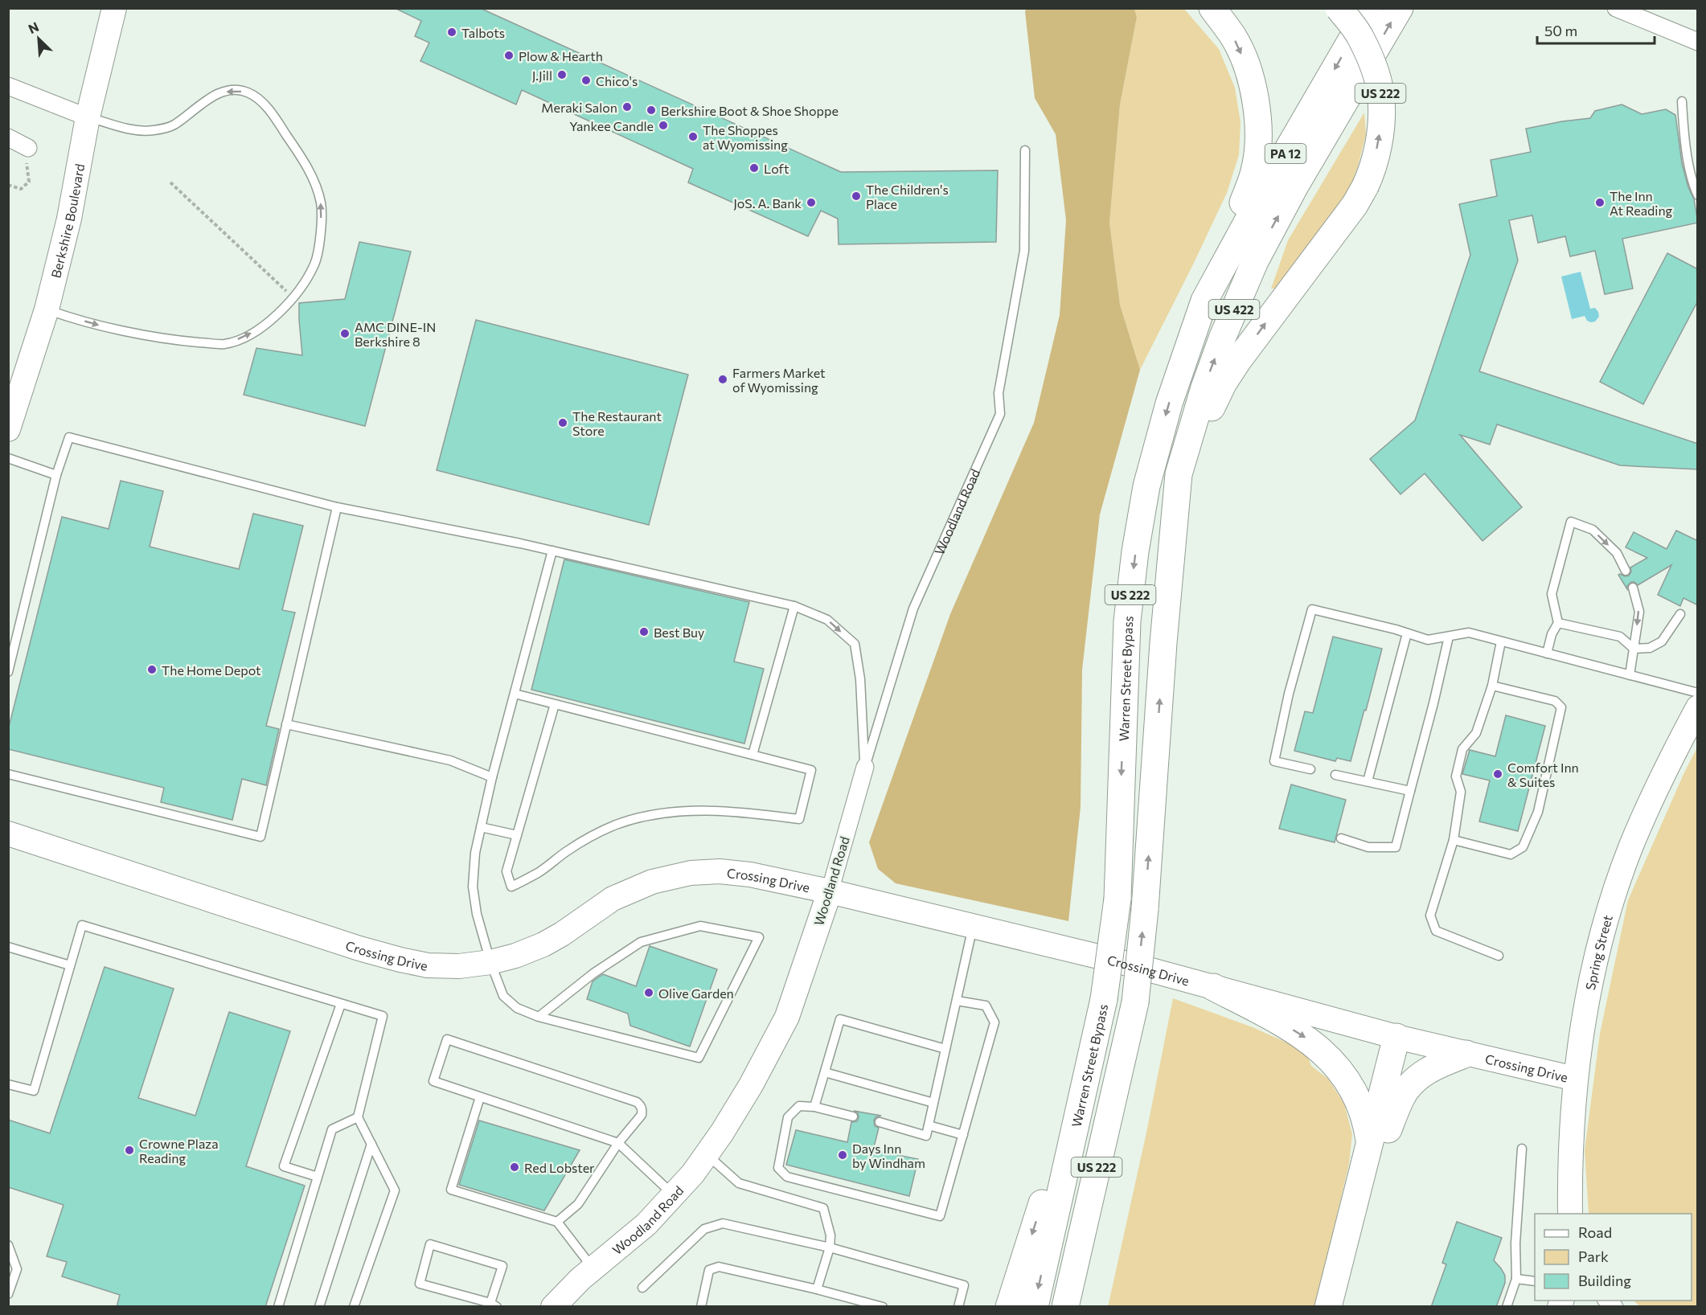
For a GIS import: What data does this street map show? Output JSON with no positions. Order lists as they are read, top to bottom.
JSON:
{
  "streets": {
    "highway": [
      "US 222",
      "PA 12",
      "US 422",
      "Warren Street Bypass"
    ],
    "street": [
      "Berkshire Boulevard",
      "Woodland Road",
      "Crossing Drive",
      "Spring Street"
    ]
  },
  "crossings": [
    ["US 222", "US 422"],
    ["US 222", "Warren Street Bypass"],
    ["Woodland Road", "Crossing Drive"],
    ["Crossing Drive", "Spring Street"]
  ],
  "places": [
    "Talbots",
    "Plow & Hearth",
    "J.Jill",
    "Chico's",
    "Meraki Salon",
    "Berkshire Boot & Shoe Shoppe",
    "Yankee Candle",
    "The Shoppes at Wyomissing",
    "Loft",
    "The Children's Place",
    "JoS. A. Bank",
    "The Inn At Reading",
    "AMC DINE-IN Berkshire 8",
    "Farmers Market of Wyomissing",
    "The Restaurant Store",
    "Best Buy",
    "The Home Depot",
    "Comfort Inn & Suites",
    "Olive Garden",
    "Crowne Plaza Reading",
    "Days Inn by Windham",
    "Red Lobster"
  ],
  "legend": ["Road", "Park", "Building"],
  "scale_bar": "50 m",
  "north": "top left"
}
